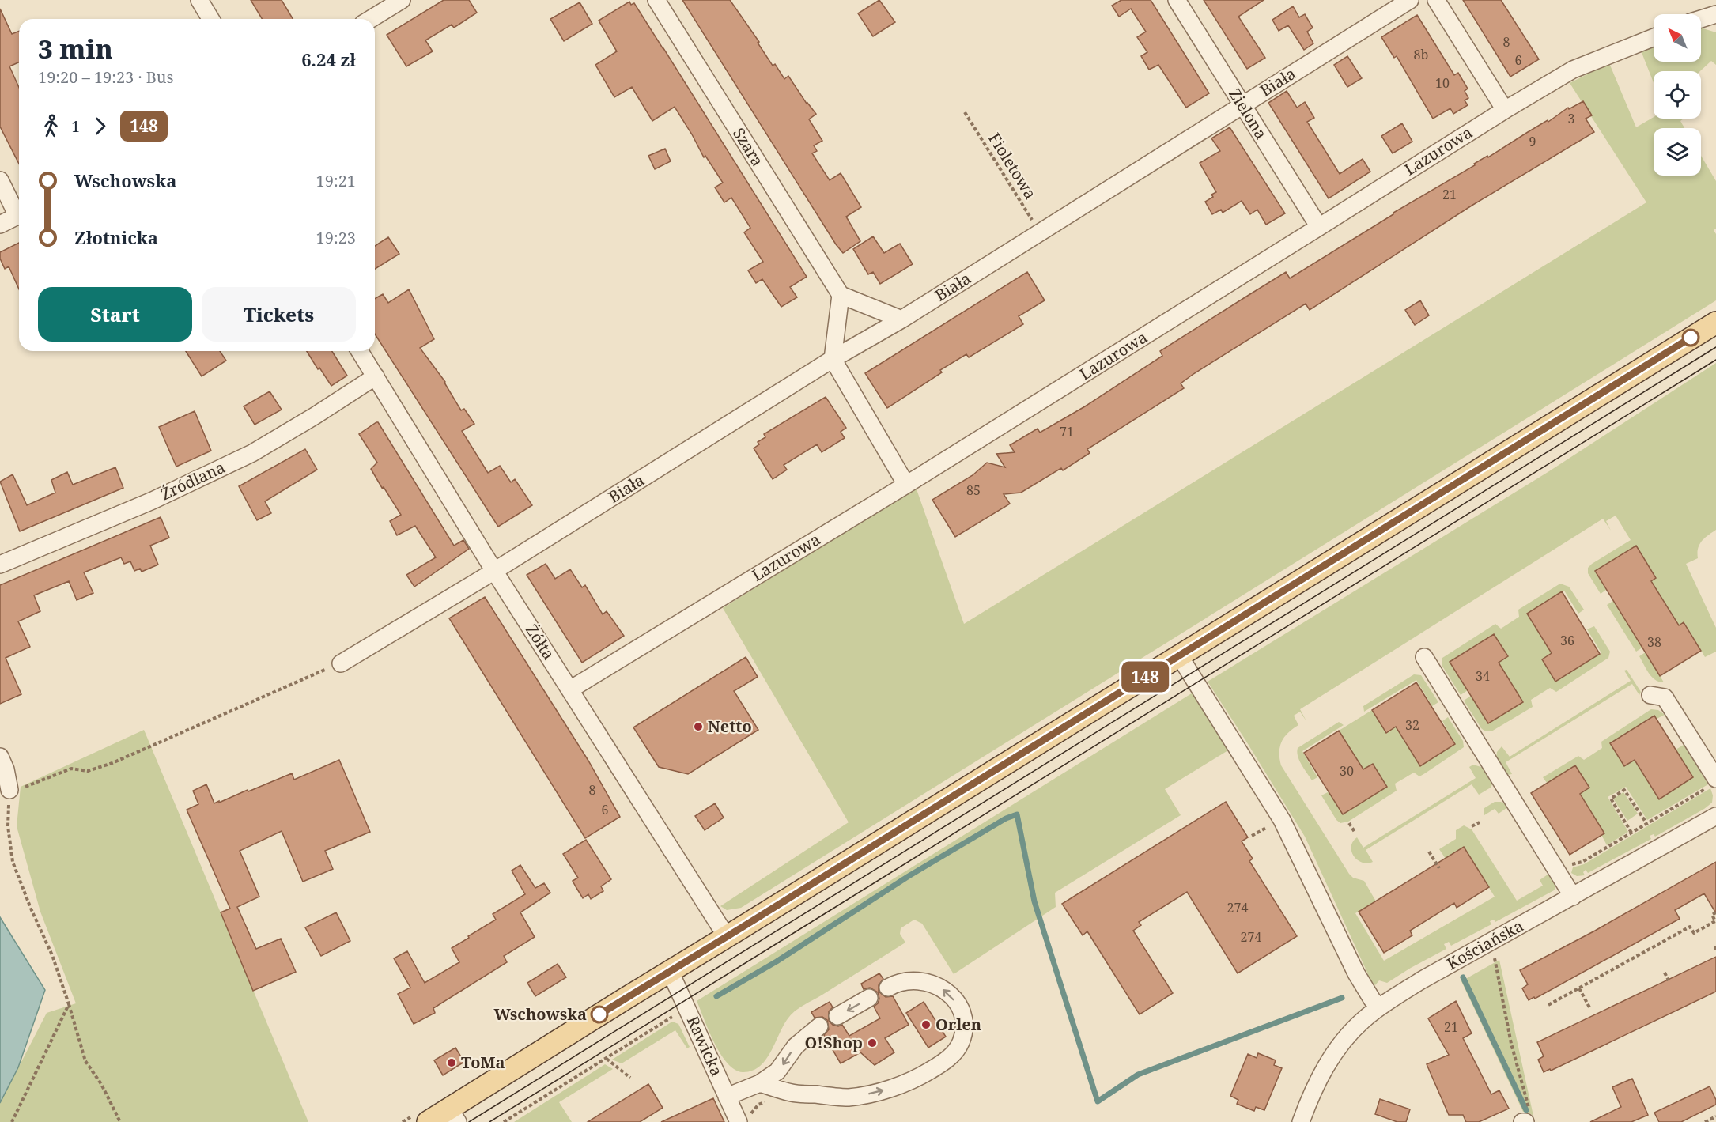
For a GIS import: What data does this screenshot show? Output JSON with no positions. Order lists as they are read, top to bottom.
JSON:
{
  "streets": {
    "street": [
      "Biała",
      "Zielona",
      "Szara",
      "Lazurowa",
      "Źródlana",
      "Żółta",
      "Kościańska",
      "Rawicka"
    ],
    "path": ["Fioletowa"]
  },
  "crossings": [
    ["Biała", "Zielona"],
    ["Biała", "Fioletowa"],
    ["Biała", "Żółta"],
    ["Zielona", "Lazurowa"],
    ["Lazurowa", "Żółta"],
    ["Źródlana", "Żółta"]
  ],
  "places": [
    "Netto",
    "Wschowska",
    "Orlen",
    "O!Shop",
    "ToMa"
  ],
  "lines": ["bus line 148"],
  "house_numbers": [
    "8",
    "8b",
    "6",
    "10",
    "3",
    "9",
    "21",
    "71",
    "85",
    "36",
    "38",
    "34",
    "32",
    "30",
    "8",
    "6",
    "274",
    "274",
    "21"
  ],
  "north": "top left",
  "page": {
    "on_map": "148",
    "heading": ["3 min", "19:20 – 19:23 · Bus", "6.24 zł"],
    "legs": ["1", "148"],
    "list": [
      {
        "name": "Wschowska",
        "value": "19:21"
      },
      {
        "name": "Złotnicka",
        "value": "19:23"
      }
    ],
    "buttons": ["Start", "Tickets"]
  }
}
